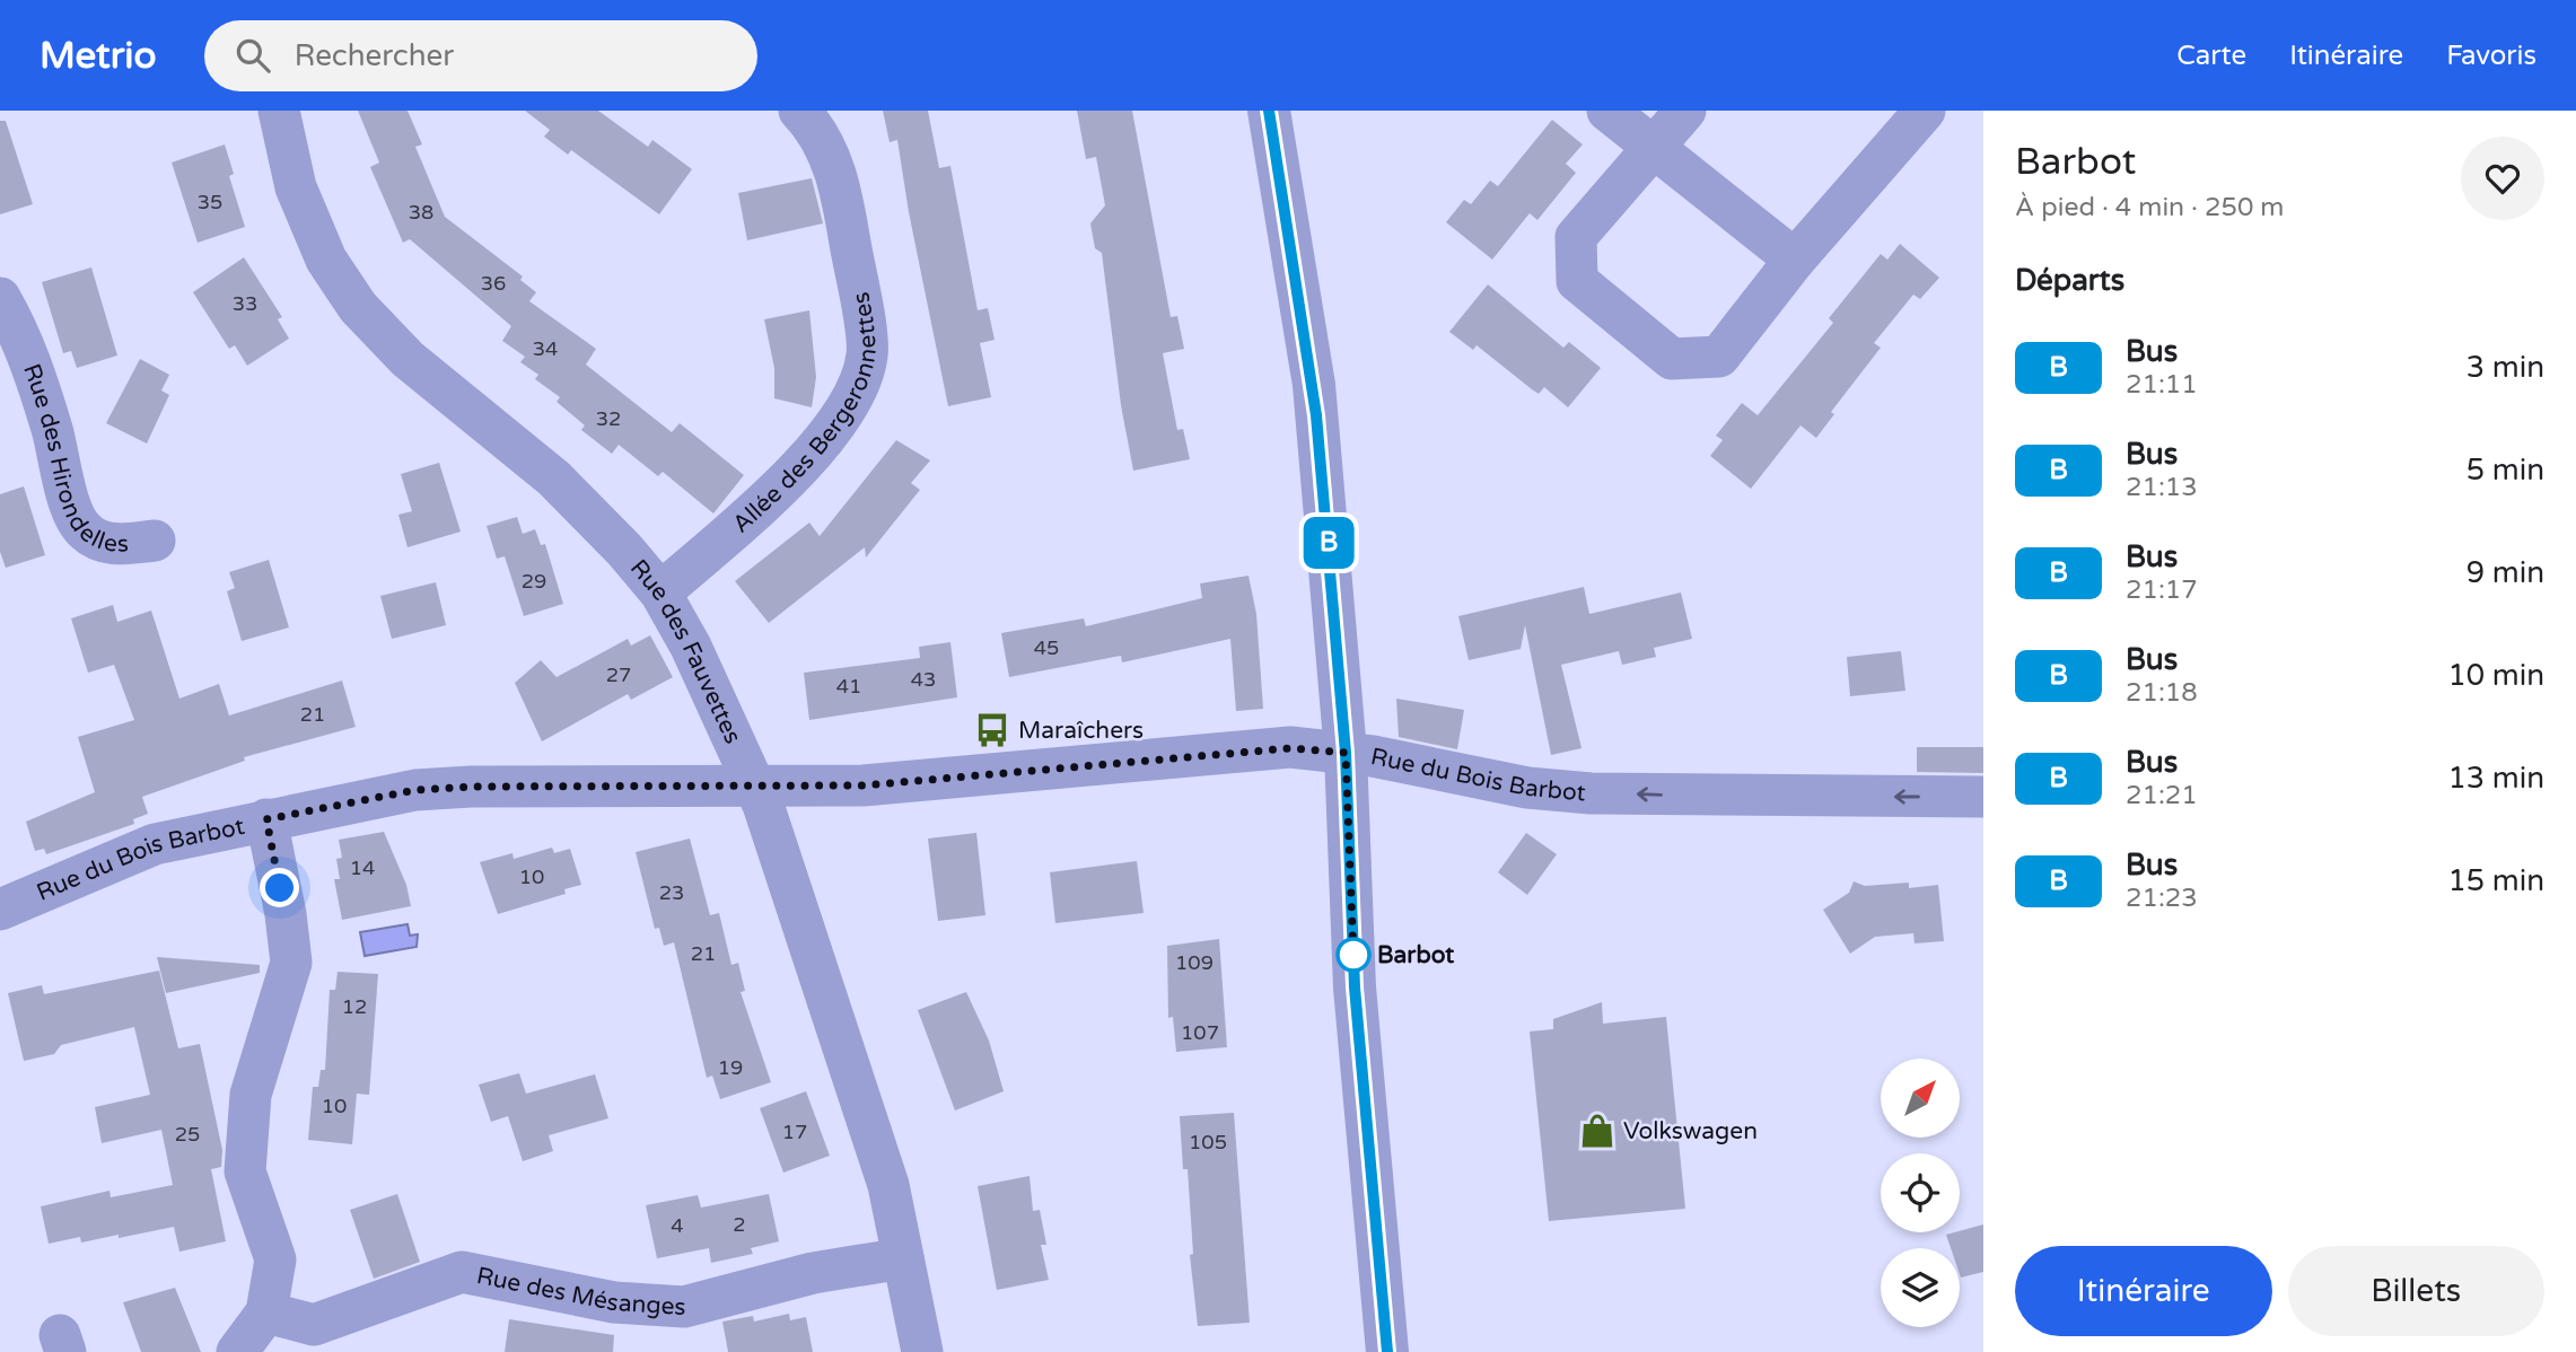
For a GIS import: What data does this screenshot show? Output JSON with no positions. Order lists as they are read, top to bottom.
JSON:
{
  "streets": {
    "street": [
      "Allée des Bergeronnettes",
      "Rue des Hirondelles",
      "Rue des Fauvettes",
      "Rue du Bois Barbot",
      "Rue des Mésanges"
    ]
  },
  "crossings": [
    ["Allée des Bergeronnettes", "Rue des Fauvettes"],
    ["Rue des Fauvettes", "Rue du Bois Barbot"],
    ["Rue des Fauvettes", "Rue des Mésanges"]
  ],
  "places": {
    "bus stop": ["Maraîchers"],
    "other": ["Barbot"],
    "shop": ["Volkswagen"]
  },
  "lines": ["bus line B"],
  "house_numbers": [
    "35",
    "38",
    "36",
    "33",
    "34",
    "32",
    "29",
    "45",
    "27",
    "43",
    "41",
    "21",
    "14",
    "10",
    "23",
    "21",
    "109",
    "12",
    "107",
    "19",
    "10",
    "17",
    "25",
    "105",
    "2",
    "4"
  ],
  "north": "top right",
  "page": {
    "header": "Metrio",
    "search": "Rechercher",
    "nav": ["Carte", "Itinéraire", "Favoris"],
    "on_map": "B",
    "heading": [
      ["Barbot", "À pied · 4 min · 250 m"],
      "Départs"
    ],
    "list": [
      {
        "mark": "B",
        "name": "Bus",
        "note": "21:11",
        "value": "3 min"
      },
      {
        "mark": "B",
        "name": "Bus",
        "note": "21:13",
        "value": "5 min"
      },
      {
        "mark": "B",
        "name": "Bus",
        "note": "21:17",
        "value": "9 min"
      },
      {
        "mark": "B",
        "name": "Bus",
        "note": "21:18",
        "value": "10 min"
      },
      {
        "mark": "B",
        "name": "Bus",
        "note": "21:21",
        "value": "13 min"
      },
      {
        "mark": "B",
        "name": "Bus",
        "note": "21:23",
        "value": "15 min"
      }
    ],
    "buttons": ["Itinéraire", "Billets"]
  }
}
